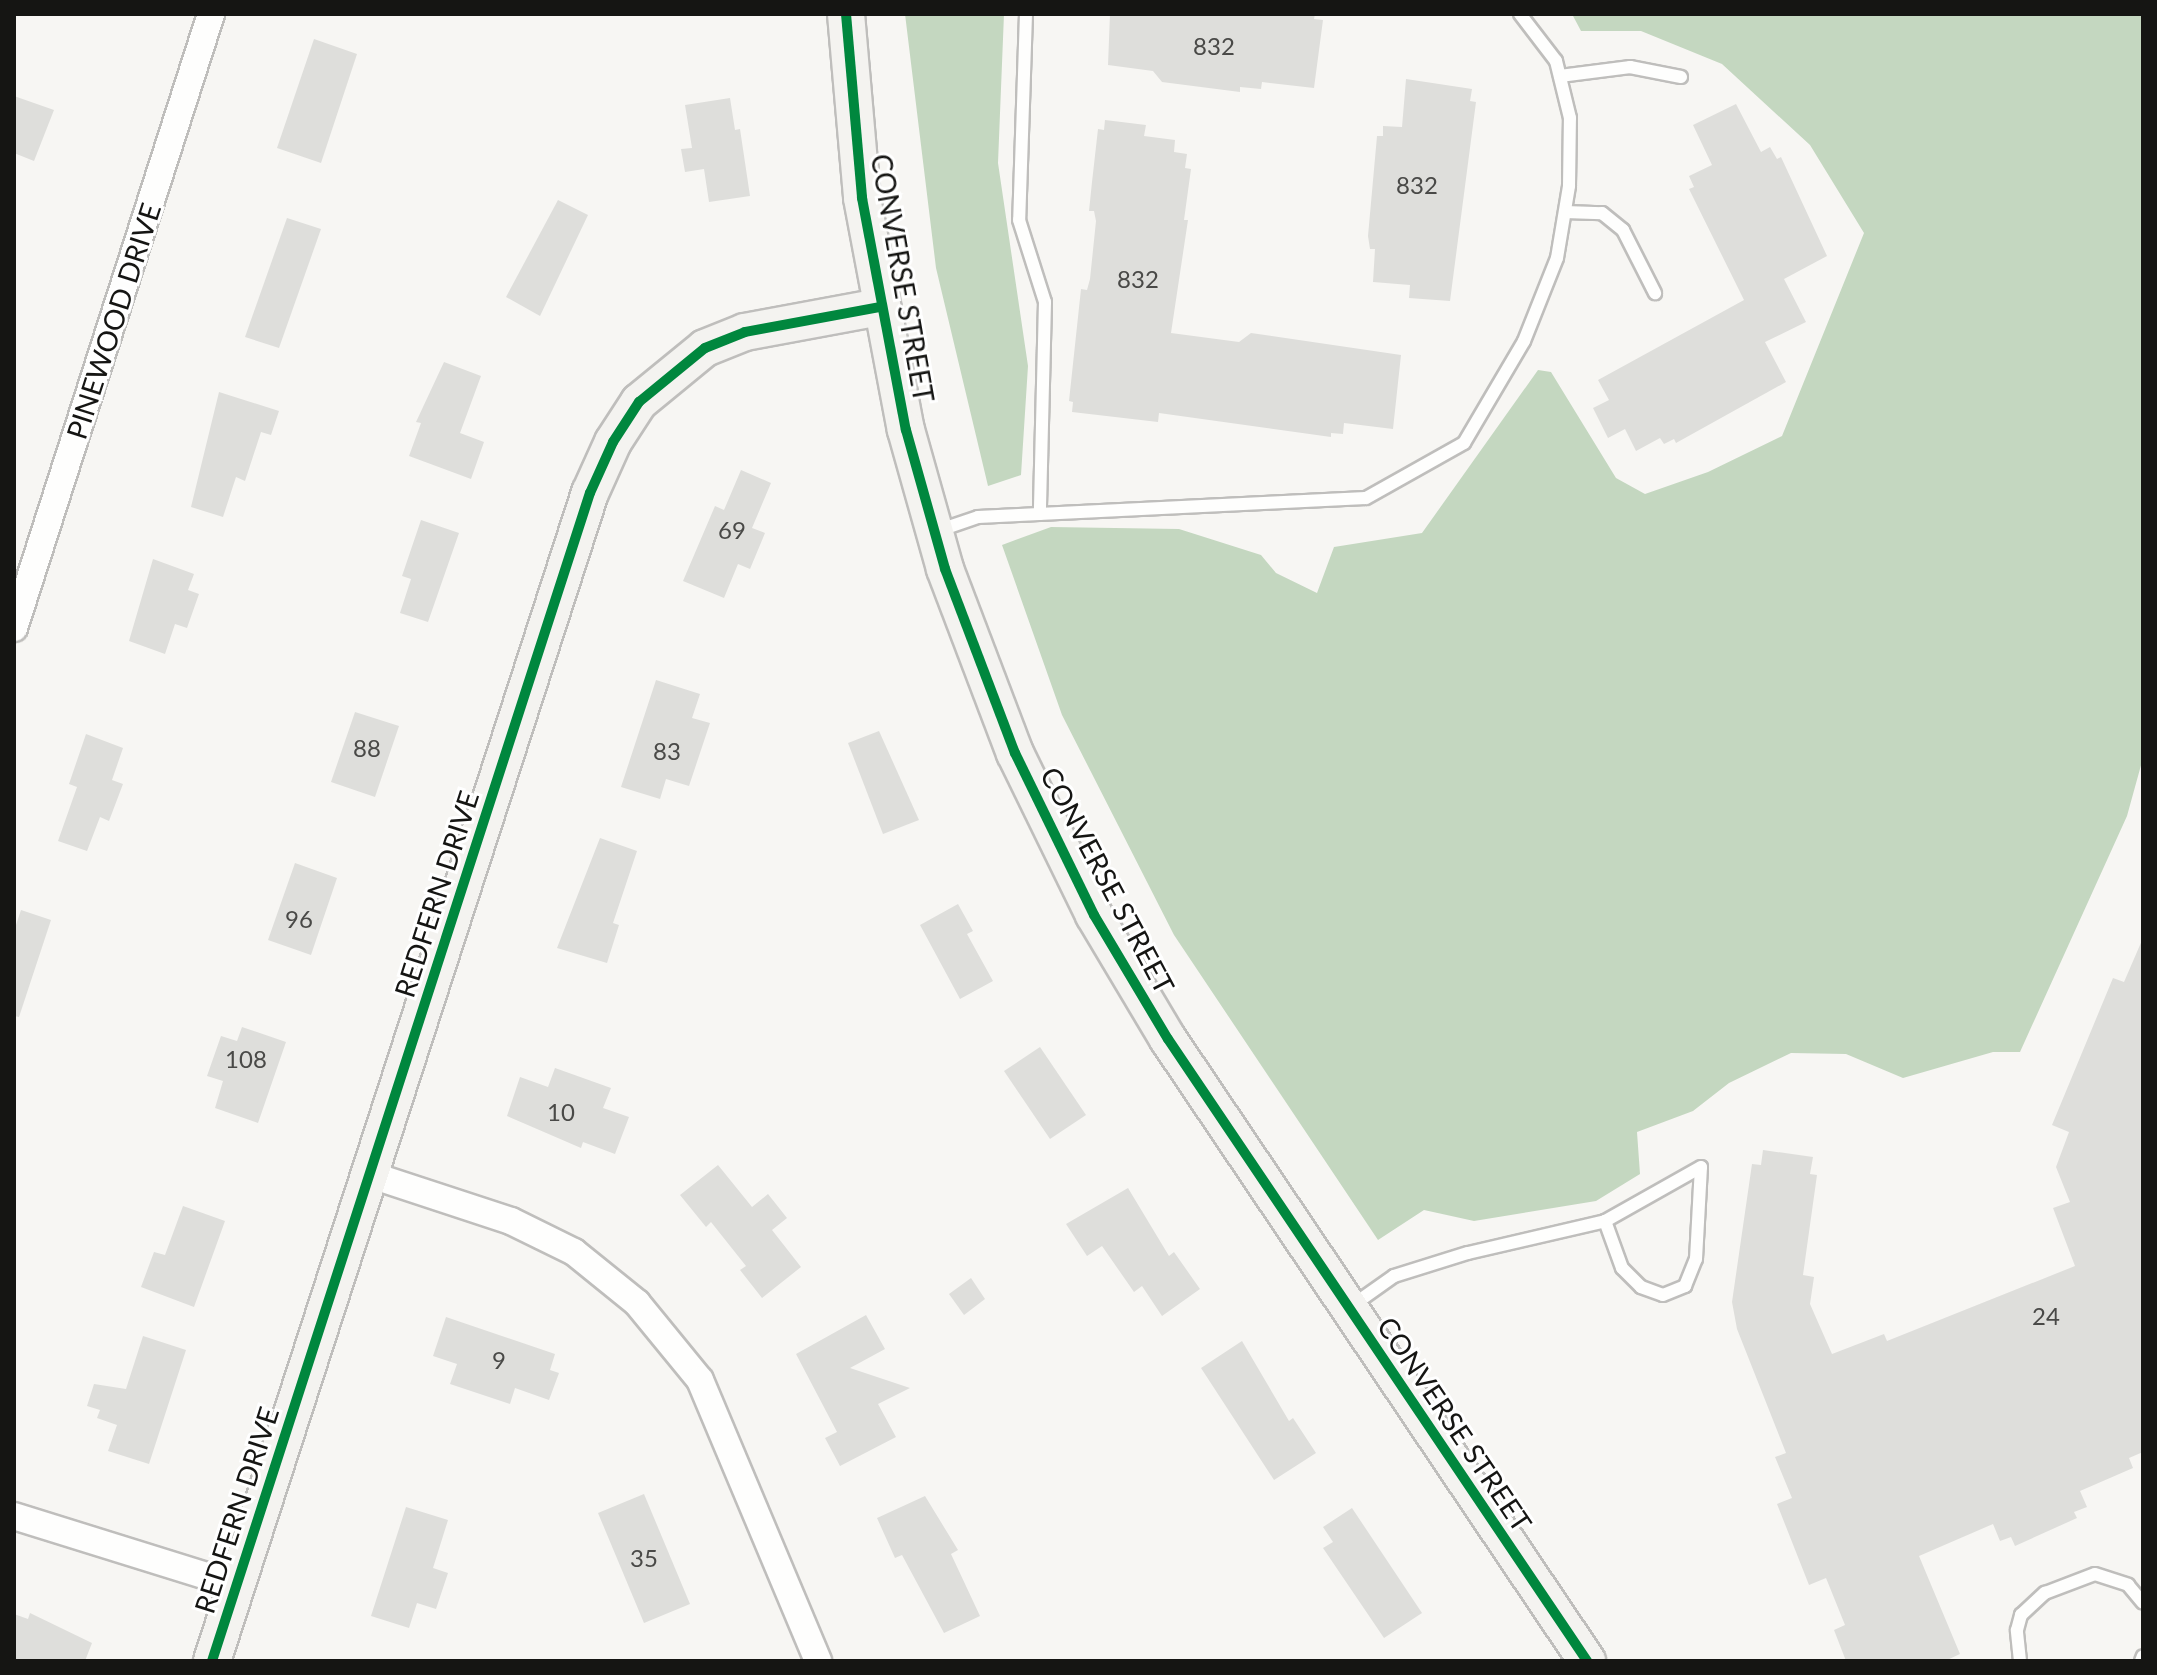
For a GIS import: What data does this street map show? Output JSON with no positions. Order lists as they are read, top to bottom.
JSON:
{
  "streets": {
    "main road": ["CONVERSE STREET", "REDFERN DRIVE"],
    "street": ["PINEWOOD DRIVE"]
  },
  "crossings": [
    ["CONVERSE STREET", "REDFERN DRIVE"]
  ],
  "house_numbers": [
    "832",
    "832",
    "832",
    "69",
    "88",
    "83",
    "96",
    "108",
    "10",
    "24",
    "9",
    "35"
  ]
}
